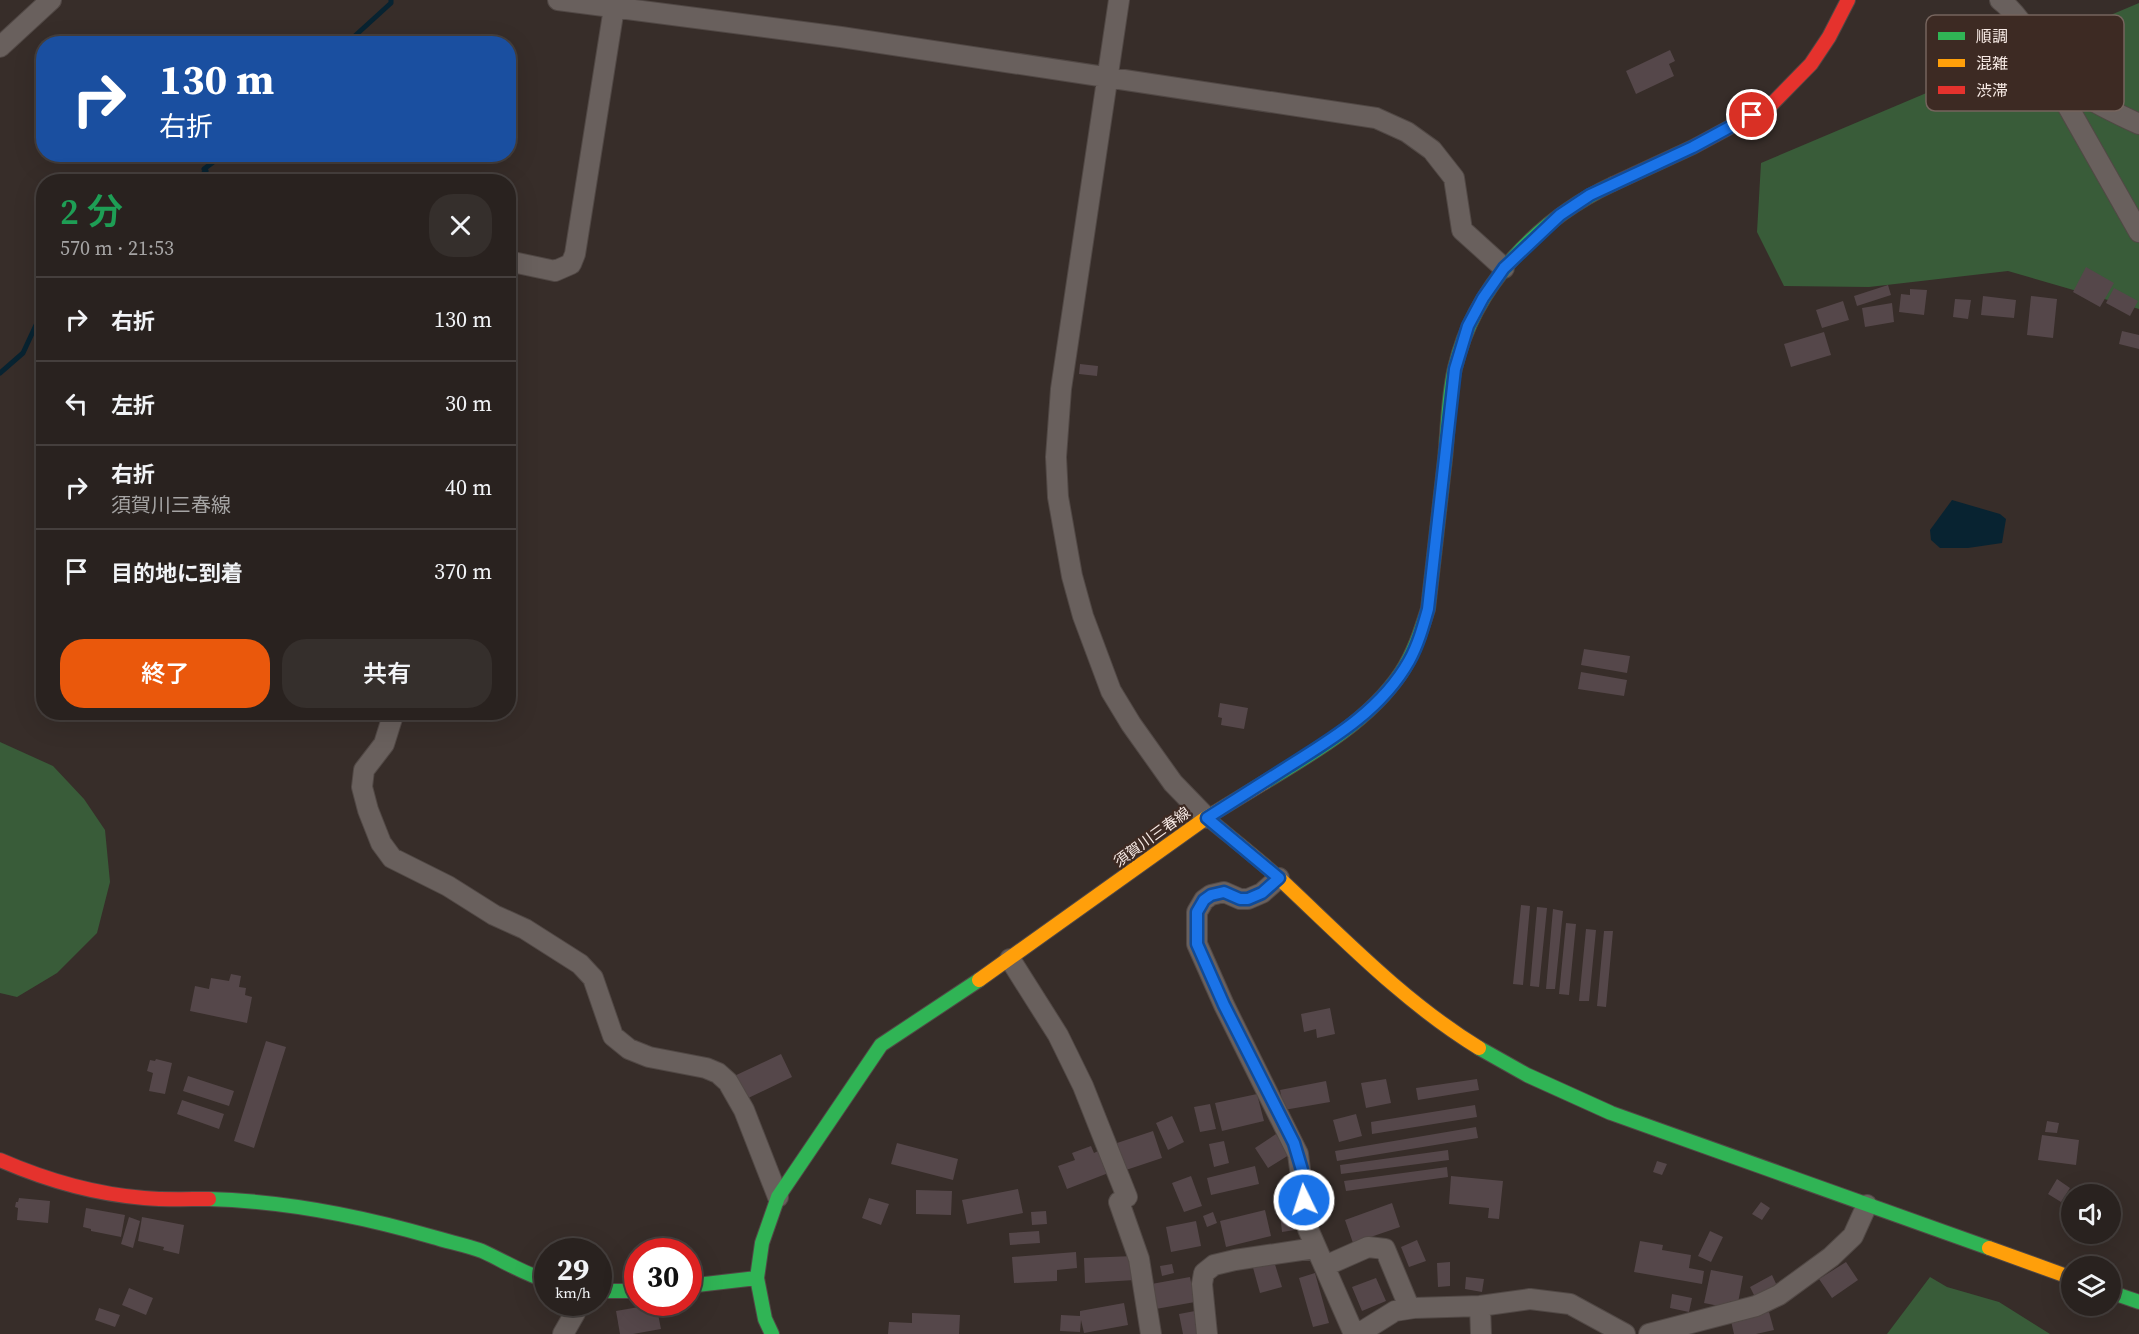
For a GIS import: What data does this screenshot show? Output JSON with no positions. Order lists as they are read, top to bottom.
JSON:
{
  "streets": {
    "main road": ["須賀川三春線"]
  },
  "legend": ["順調", "混雑", "渋滞"],
  "page": {
    "turn": ["130 m", "右折"],
    "heading": ["2 分", "570 m · 21:53"],
    "list": [
      {
        "name": "右折",
        "value": "130 m"
      },
      {
        "name": "左折",
        "value": "30 m"
      },
      {
        "name": "右折",
        "note": "須賀川三春線",
        "value": "40 m"
      },
      {
        "name": "目的地に到着",
        "value": "370 m"
      }
    ],
    "buttons": ["終了", "共有"],
    "speed": "29 km/h",
    "limit": "30"
  }
}
